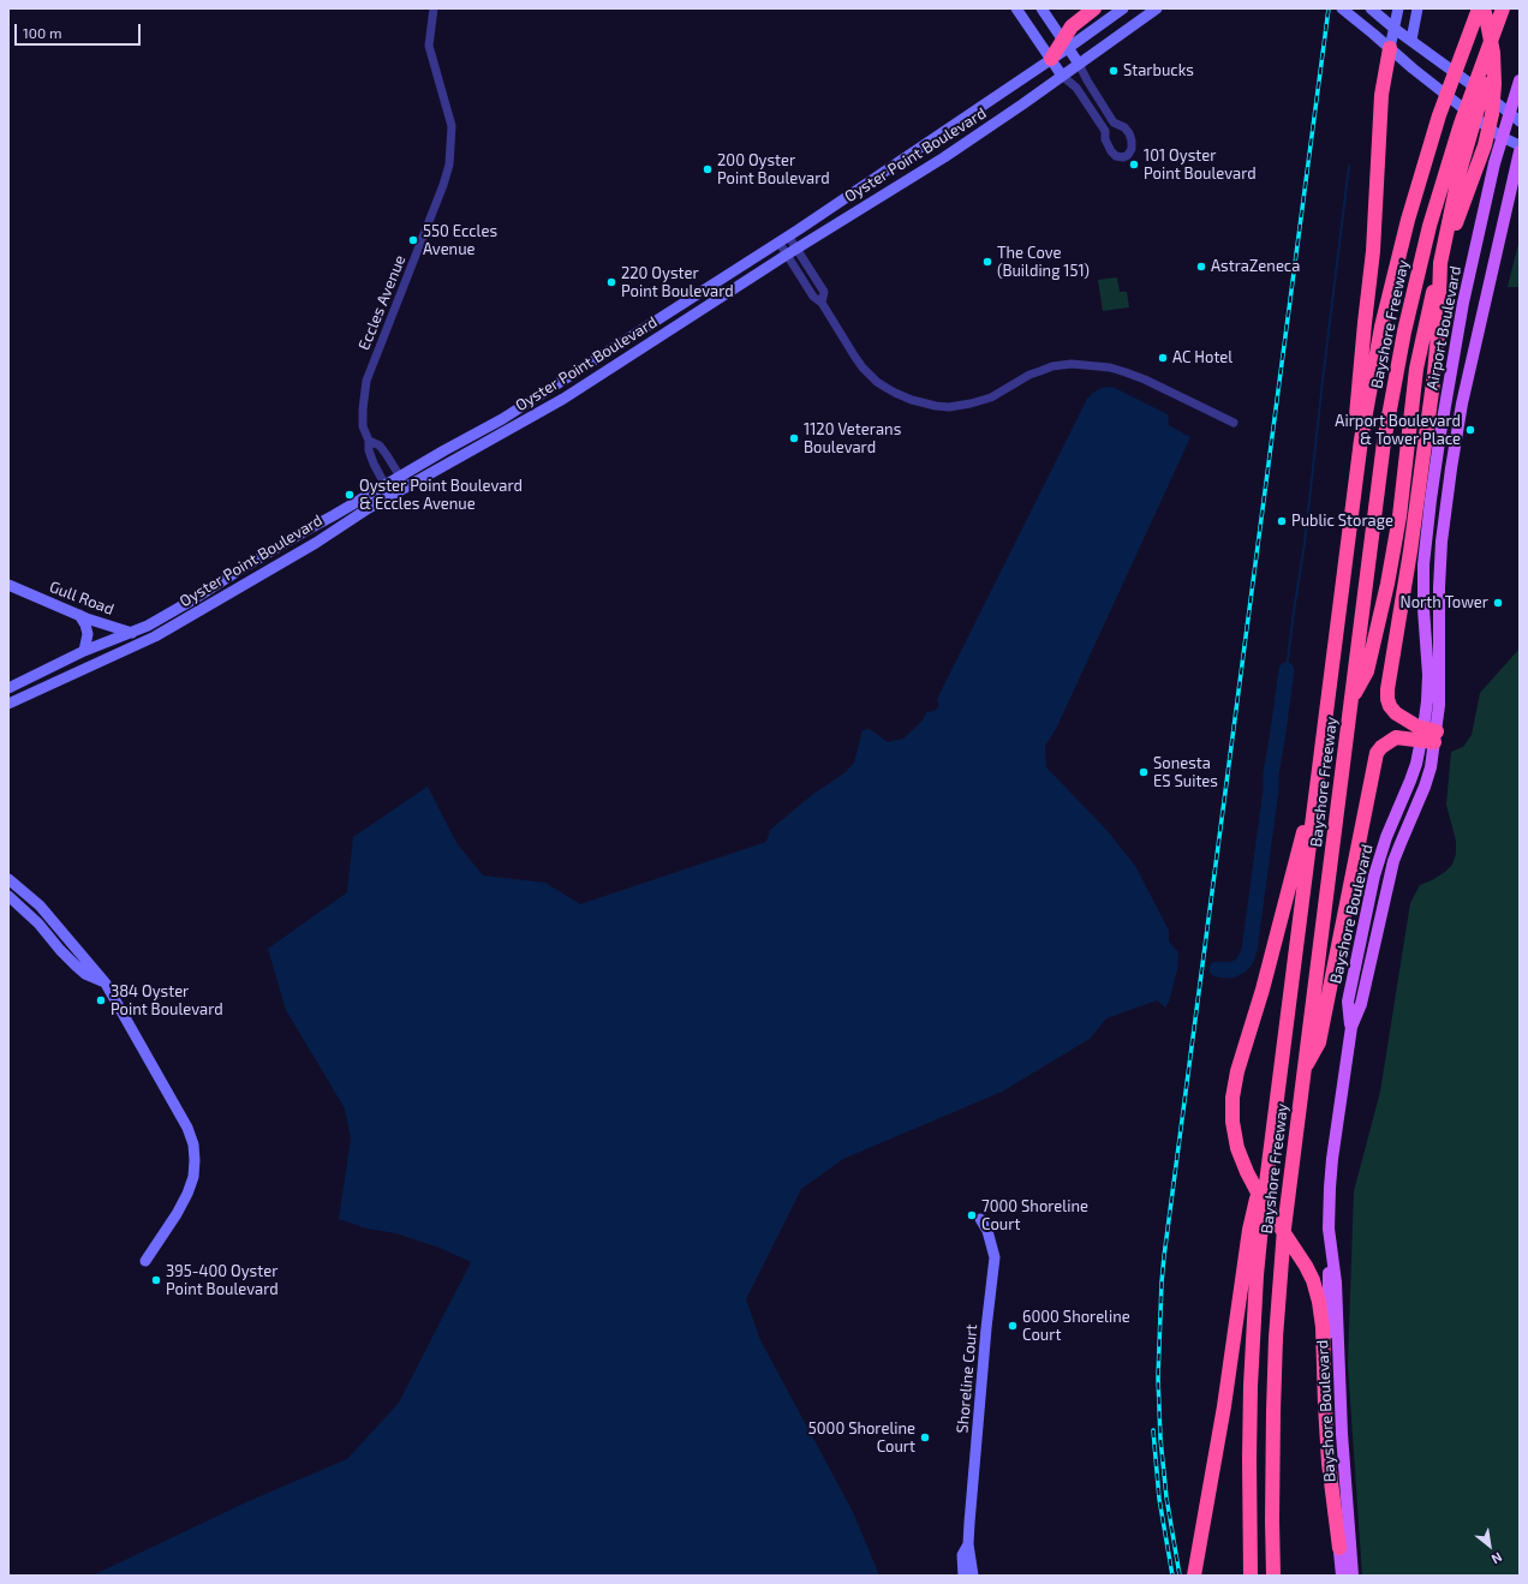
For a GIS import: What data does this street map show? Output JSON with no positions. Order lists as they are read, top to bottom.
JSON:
{
  "streets": {
    "highway": ["Bayshore Freeway"],
    "main road": ["Airport Boulevard", "Bayshore Boulevard"],
    "street": [
      "Oyster Point Boulevard",
      "Eccles Avenue",
      "Gull Road",
      "Shoreline Court"
    ]
  },
  "crossings": [
    ["Oyster Point Boulevard", "Eccles Avenue"],
    ["Oyster Point Boulevard", "Gull Road"],
    ["Airport Boulevard", "Bayshore Boulevard"]
  ],
  "places": [
    "Starbucks",
    "101 Oyster Point Boulevard",
    "200 Oyster Point Boulevard",
    "550 Eccles Avenue",
    "The Cove (Building 151)",
    "AstraZeneca",
    "220 Oyster Point Boulevard",
    "AC Hotel",
    "Airport Boulevard & Tower Place",
    "1120 Veterans Boulevard",
    "Oyster Point Boulevard & Eccles Avenue",
    "Public Storage",
    "North Tower",
    "Sonesta ES Suites",
    "384 Oyster Point Boulevard",
    "7000 Shoreline Court",
    "395-400 Oyster Point Boulevard",
    "6000 Shoreline Court",
    "5000 Shoreline Court"
  ],
  "scale_bar": "100 m",
  "north": "bottom right"
}
